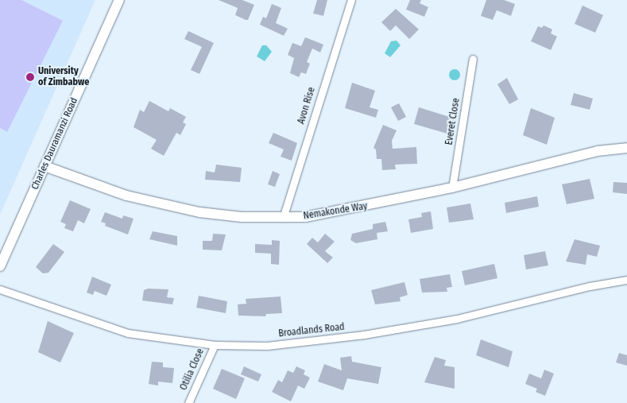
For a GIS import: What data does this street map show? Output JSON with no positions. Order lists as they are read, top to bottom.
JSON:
{
  "streets": {
    "street": [
      "Avon Rise",
      "Everet Close",
      "Charles Dauramanzi Road",
      "Nemakonde Way",
      "Broadlands Road",
      "Otilia Close"
    ]
  },
  "crossings": [
    ["Avon Rise", "Nemakonde Way"],
    ["Everet Close", "Nemakonde Way"],
    ["Charles Dauramanzi Road", "Nemakonde Way"],
    ["Broadlands Road", "Otilia Close"]
  ],
  "places": ["University of Zimbabwe"]
}
